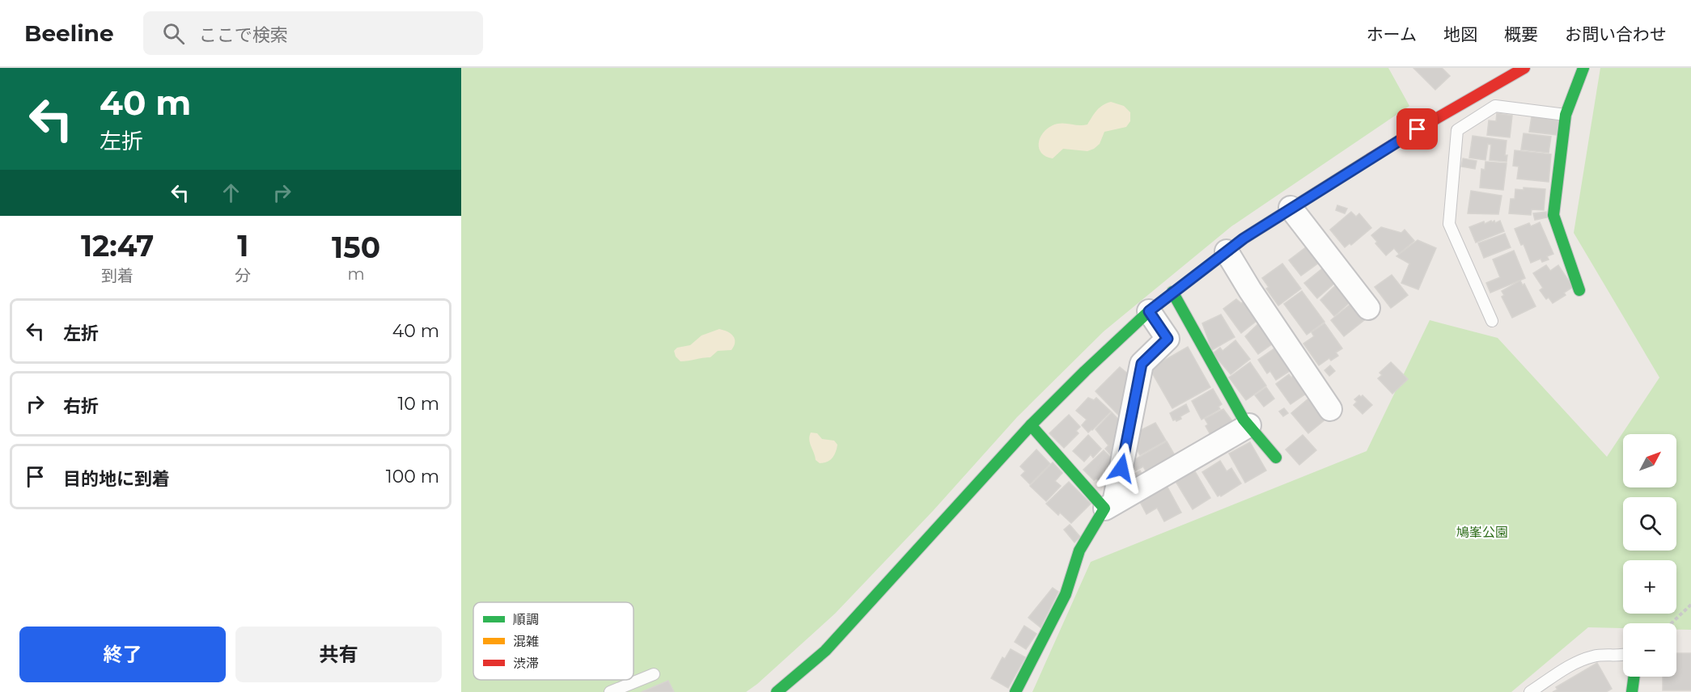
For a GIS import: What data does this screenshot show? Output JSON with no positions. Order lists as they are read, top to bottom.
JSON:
{
  "parks": ["鳩峯公園"],
  "legend": ["順調", "混雑", "渋滞"],
  "north": "top right",
  "page": {
    "header": "Beeline",
    "search": "ここで検索",
    "nav": [
      "ホーム",
      "地図",
      "概要",
      "お問い合わせ"
    ],
    "turn": ["40 m", "左折"],
    "eta": [
      "12:47",
      "到着",
      "1",
      "分",
      "150",
      "m"
    ],
    "list": [
      {
        "name": "左折",
        "value": "40 m"
      },
      {
        "name": "右折",
        "value": "10 m"
      },
      {
        "name": "目的地に到着",
        "value": "100 m"
      }
    ],
    "map_buttons": ["+", "−"],
    "buttons": ["終了", "共有"]
  }
}
